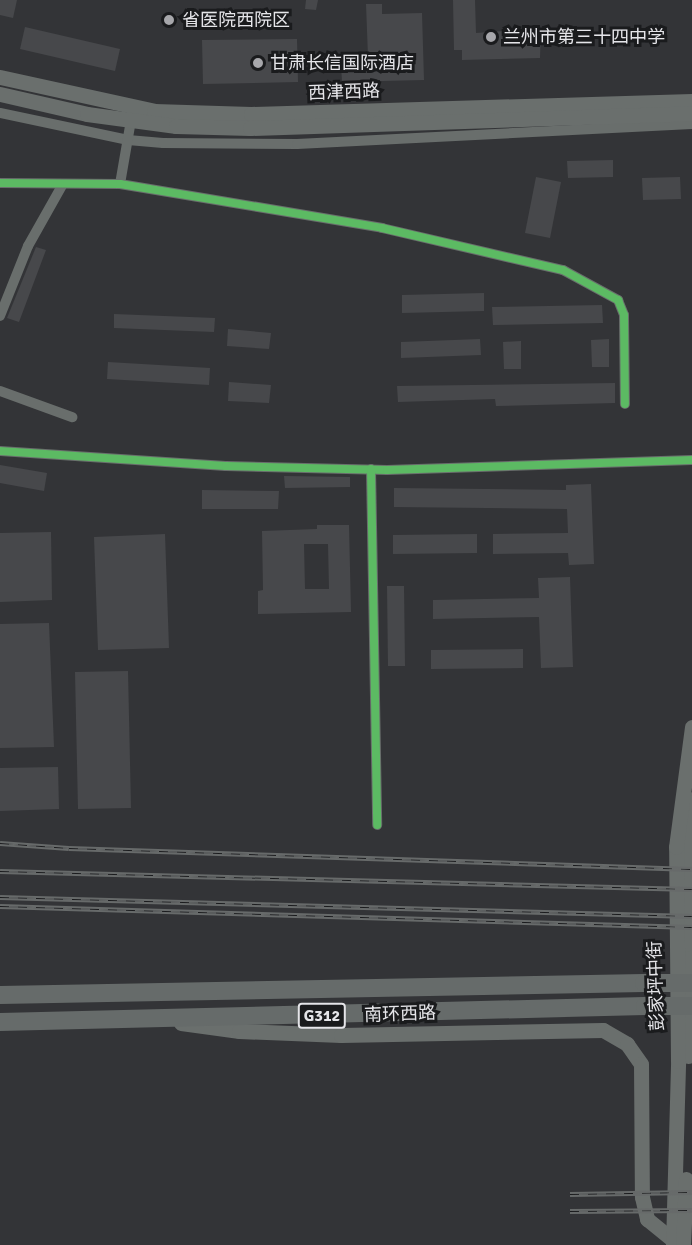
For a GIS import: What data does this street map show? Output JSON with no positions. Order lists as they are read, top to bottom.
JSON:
{
  "streets": {
    "highway": ["南环西路", "G312"],
    "main road": ["西津西路", "彭家坪中街"]
  },
  "places": ["省医院西院区", "兰州市第三十四中学", "甘肃长信国际酒店"]
}
